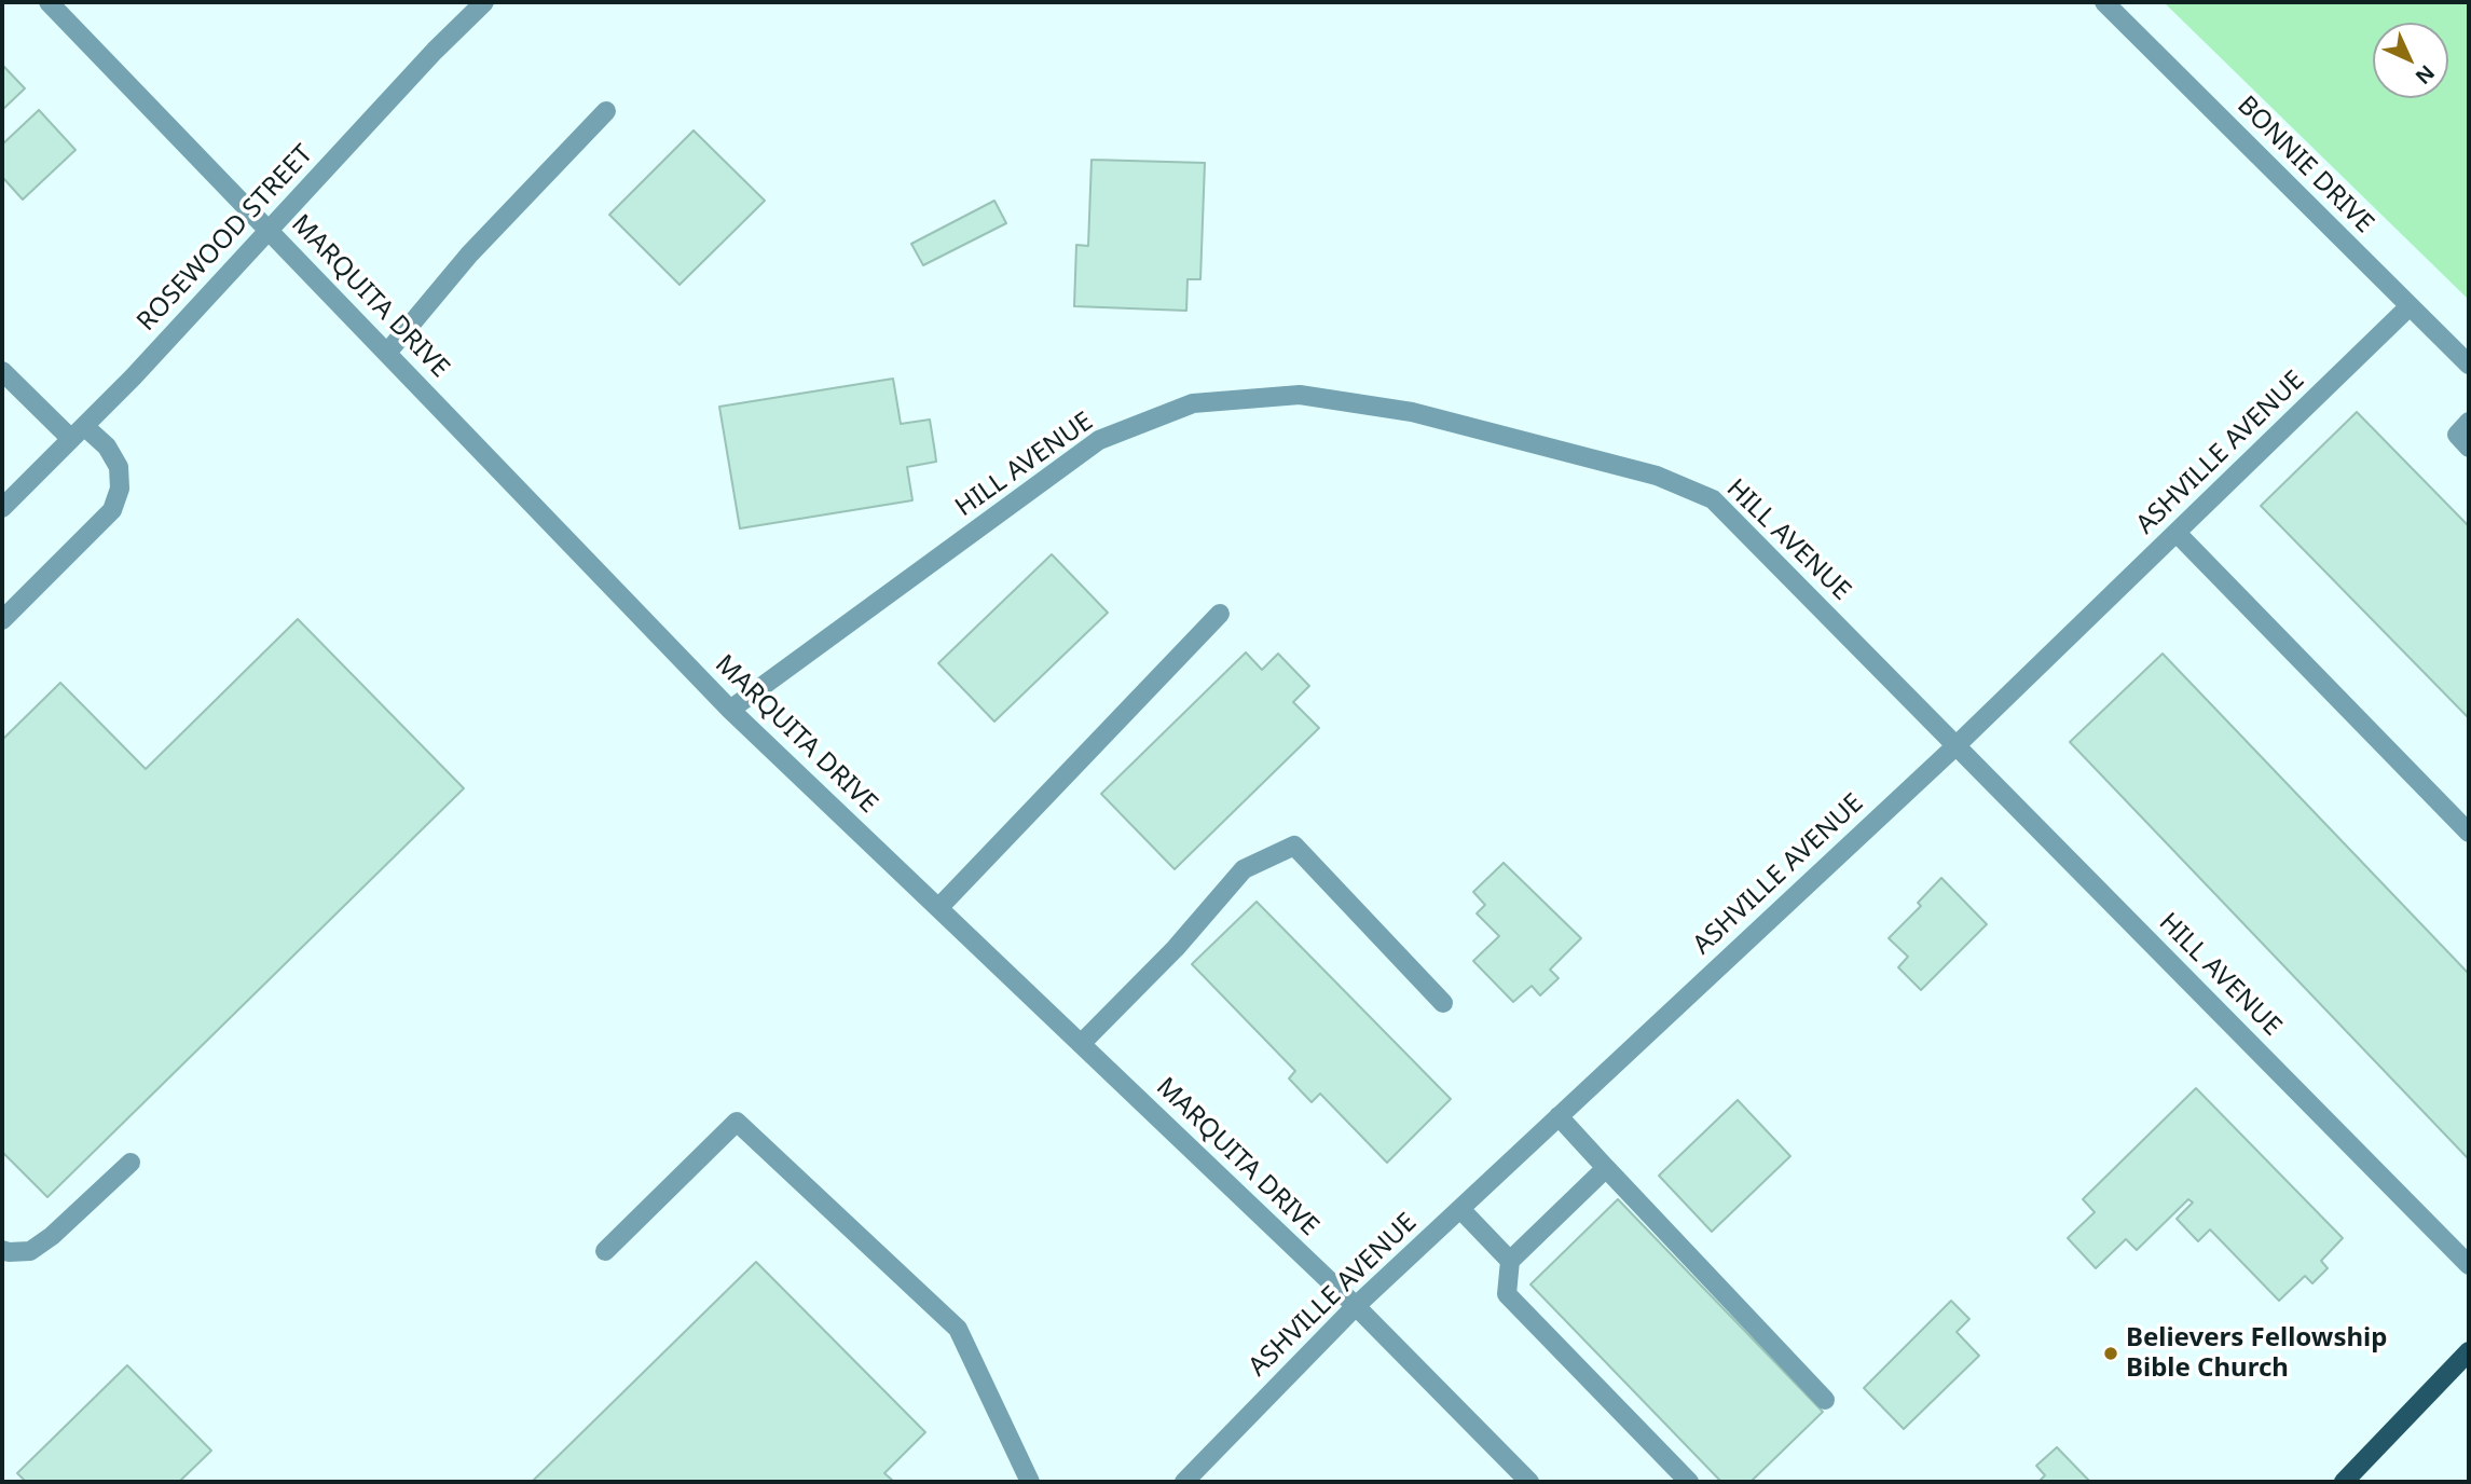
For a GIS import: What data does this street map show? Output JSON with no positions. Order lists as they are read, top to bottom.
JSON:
{
  "streets": {
    "street": [
      "BONNIE DRIVE",
      "ROSEWOOD STREET",
      "MARQUITA DRIVE",
      "ASHVILLE AVENUE",
      "HILL AVENUE"
    ]
  },
  "crossings": [
    ["BONNIE DRIVE", "ASHVILLE AVENUE"],
    ["ROSEWOOD STREET", "MARQUITA DRIVE"],
    ["MARQUITA DRIVE", "ASHVILLE AVENUE"],
    ["MARQUITA DRIVE", "HILL AVENUE"],
    ["ASHVILLE AVENUE", "HILL AVENUE"]
  ],
  "places": ["Believers Fellowship Bible Church"],
  "north": "bottom right"
}
